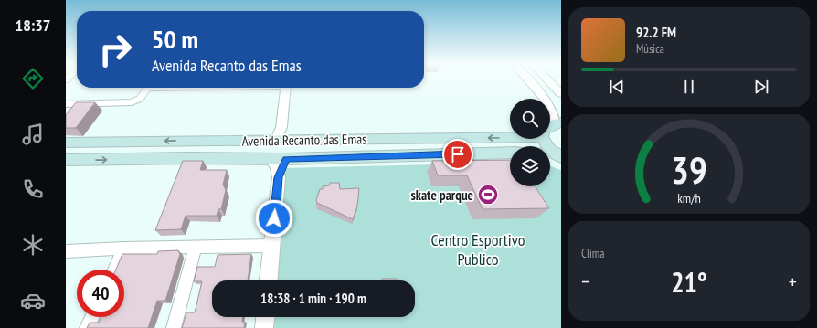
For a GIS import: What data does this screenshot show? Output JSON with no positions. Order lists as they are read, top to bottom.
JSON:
{
  "streets": {
    "main road": ["Avenida Recanto das Emas"]
  },
  "parks": ["Centro Esportivo Publico"],
  "places": {
    "sports": ["skate parque"]
  },
  "page": {
    "tabs": "18:37",
    "turn": ["50 m", "Avenida Recanto das Emas"],
    "song": ["92.2 FM", "Música"],
    "tile": "Clima",
    "heat": ["−", "21°", "+"],
    "limit": "40",
    "trip": "18:38 · 1 min · 190 m",
    "gauge": ["39", "km/h"]
  }
}
